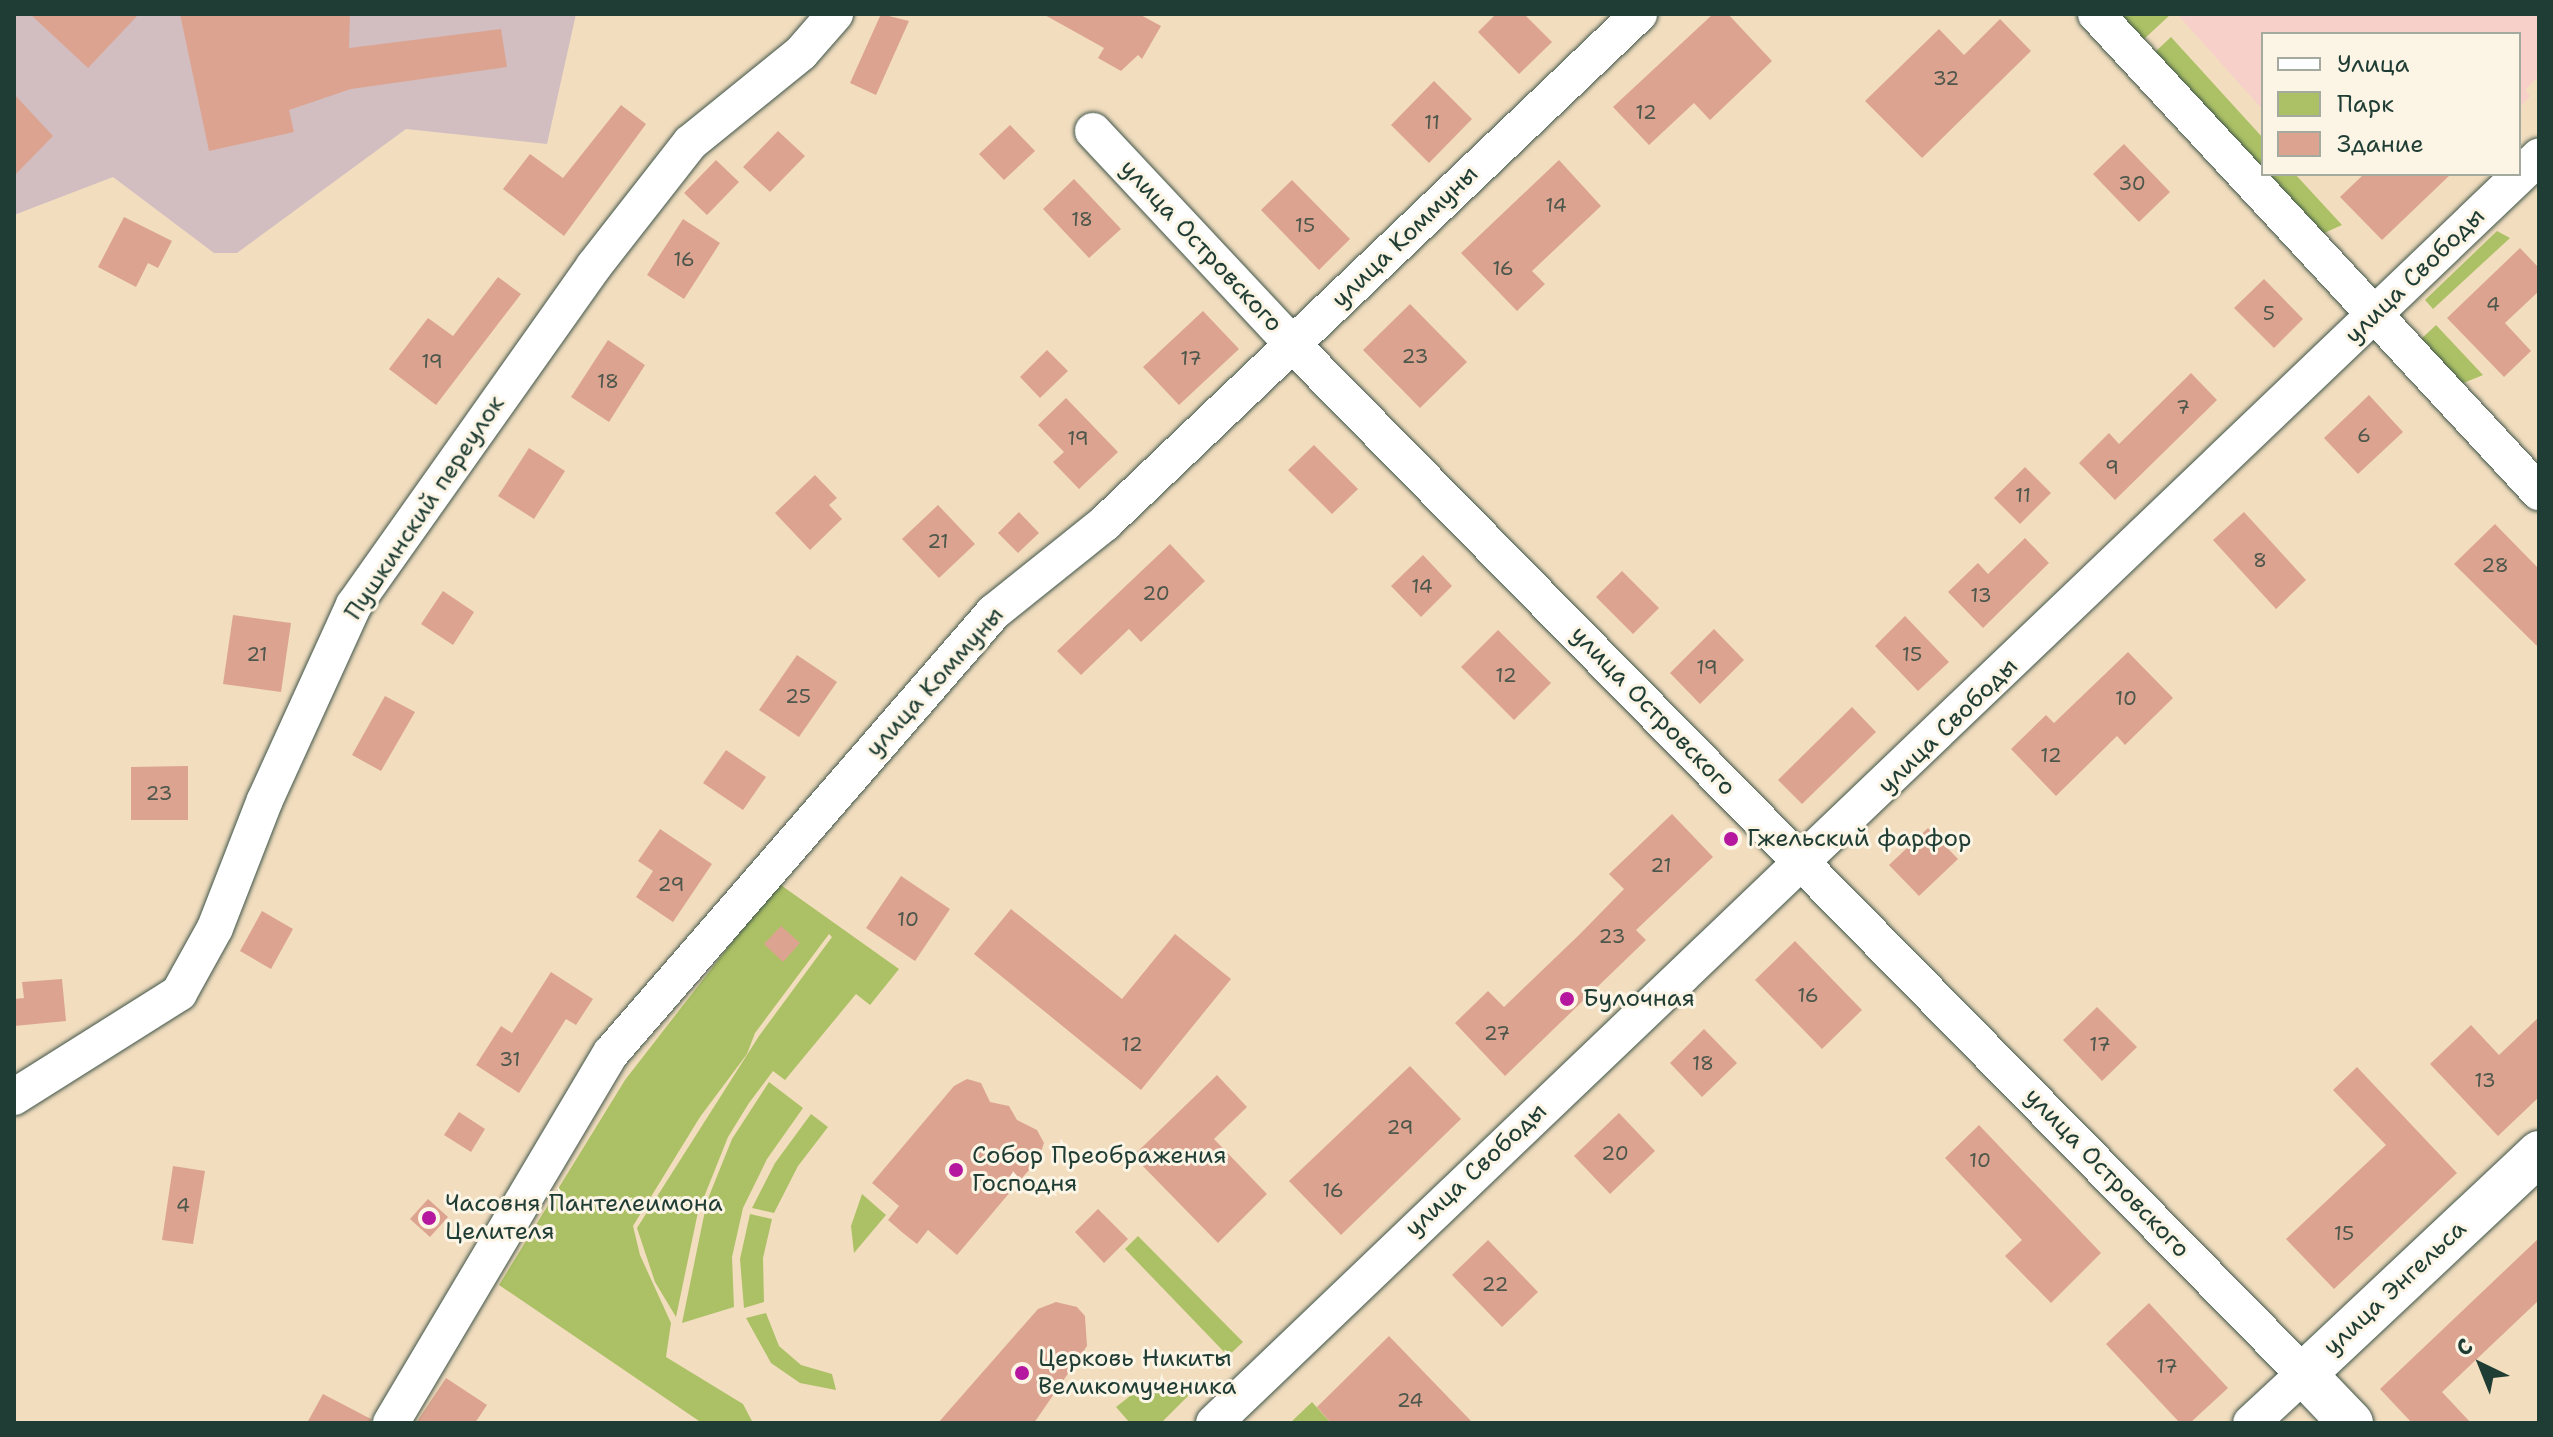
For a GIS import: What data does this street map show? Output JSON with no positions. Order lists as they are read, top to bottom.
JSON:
{
  "streets": {
    "street": [
      "улица Коммуны",
      "улица Островского",
      "улица Свободы",
      "Пушкинский переулок",
      "улица Энгельса"
    ]
  },
  "crossings": [
    ["улица Коммуны", "улица Островского"],
    ["улица Островского", "улица Свободы"],
    ["улица Островского", "улица Энгельса"]
  ],
  "places": [
    "Гжельский фарфор",
    "Булочная",
    "Собор Преображения Господня",
    "Часовня Пантелеимона Целителя",
    "Церковь Никиты Великомученика"
  ],
  "house_numbers": [
    "32",
    "12",
    "11",
    "30",
    "14",
    "18",
    "15",
    "16",
    "16",
    "4",
    "5",
    "23",
    "17",
    "19",
    "18",
    "7",
    "6",
    "19",
    "9",
    "11",
    "21",
    "8",
    "28",
    "14",
    "20",
    "13",
    "21",
    "15",
    "19",
    "12",
    "25",
    "10",
    "12",
    "23",
    "21",
    "29",
    "10",
    "23",
    "16",
    "27",
    "12",
    "17",
    "31",
    "18",
    "13",
    "29",
    "20",
    "10",
    "16",
    "4",
    "15",
    "22",
    "17",
    "24"
  ],
  "legend": ["Улица", "Парк", "Здание"],
  "north": "top left"
}
